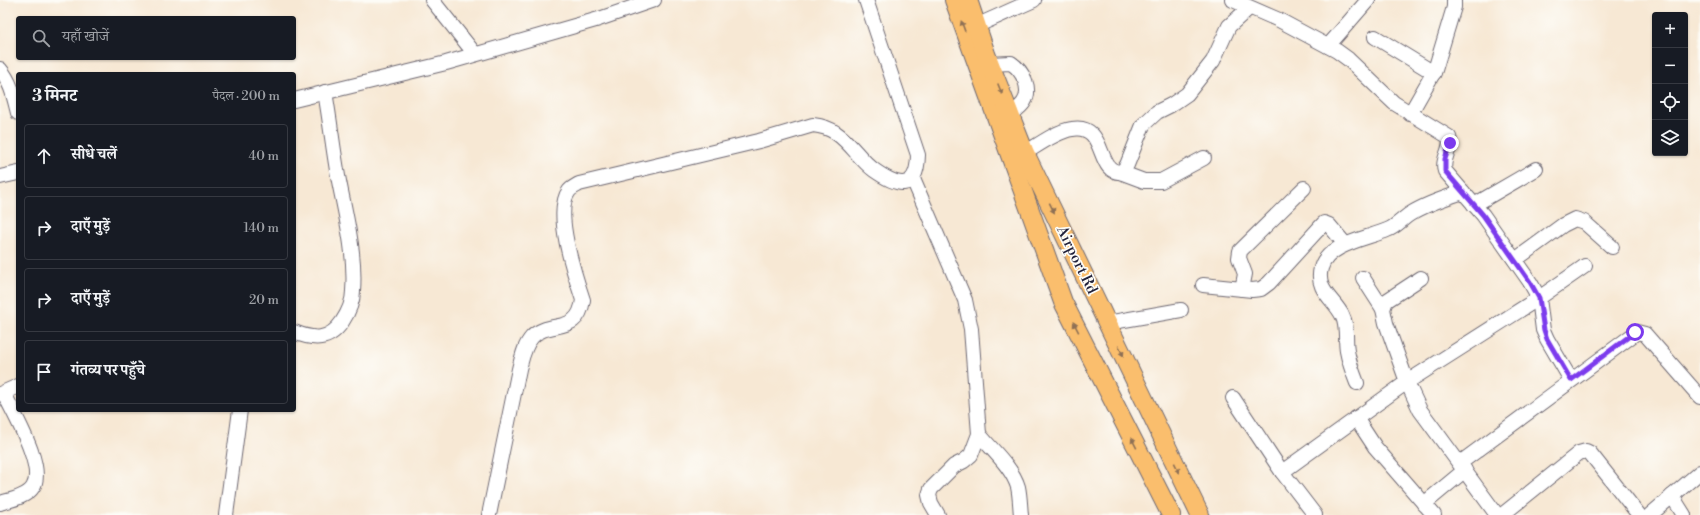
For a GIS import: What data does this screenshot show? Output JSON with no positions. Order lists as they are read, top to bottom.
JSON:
{
  "streets": {
    "main road": ["Airport Rd"]
  },
  "page": {
    "map_buttons": ["+", "−"],
    "search": "यहाँ खोजें",
    "heading": ["3 मिनट", "पैदल · 200 m"],
    "list": [
      ["सीधे चलें", "40 m"],
      ["दाएँ मुड़ें", "140 m"],
      ["दाएँ मुड़ें", "20 m"],
      "गंतव्य पर पहुँचे"
    ]
  }
}
